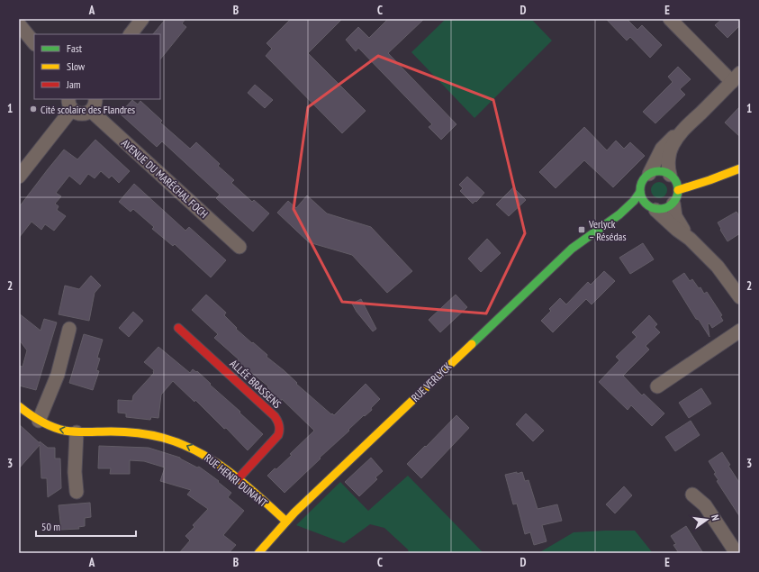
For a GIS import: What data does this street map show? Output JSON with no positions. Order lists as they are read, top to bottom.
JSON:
{
  "streets": {
    "street": [
      "AVENUE DU MARÉCHAL FOCH",
      "RUE VERLYCK",
      "ALLÉE BRASSENS",
      "RUE HENRI DUNANT"
    ]
  },
  "crossings": [
    ["RUE VERLYCK", "RUE HENRI DUNANT"],
    ["ALLÉE BRASSENS", "RUE HENRI DUNANT"]
  ],
  "one_way": ["RUE HENRI DUNANT"],
  "places": {
    "other": ["Cité scolaire des Flandres"],
    "transit": ["Verlyck – Résédas"]
  },
  "legend": ["Fast", "Slow", "Jam"],
  "scale_bar": "50 m",
  "north": "right",
  "grid": {
    "columns": [
      "A",
      "B",
      "C",
      "D",
      "E"
    ],
    "rows": ["1", "2", "3"]
  }
}
